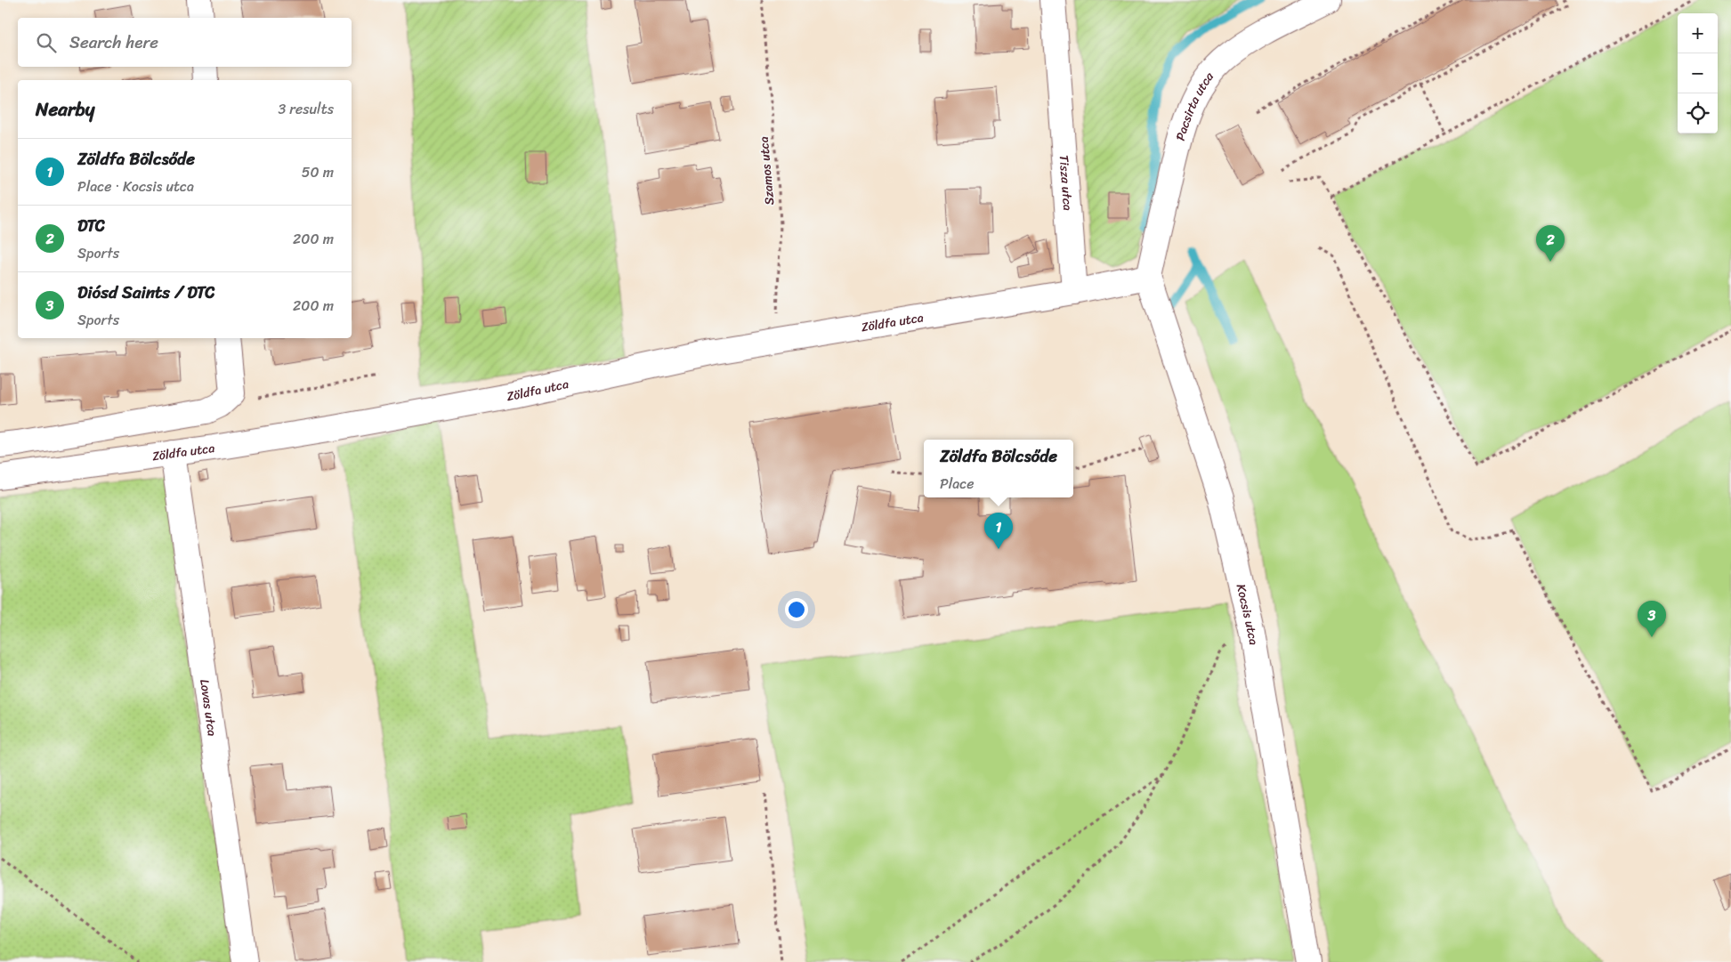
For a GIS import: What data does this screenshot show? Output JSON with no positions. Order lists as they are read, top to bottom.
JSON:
{
  "streets": {
    "street": [
      "Pacsirta utca",
      "Tisza utca",
      "Zöldfa utca",
      "Kocsis utca",
      "Lovas utca"
    ],
    "path": ["Szamos utca"]
  },
  "crossings": [
    ["Pacsirta utca", "Kocsis utca"],
    ["Szamos utca", "Zöldfa utca"],
    ["Tisza utca", "Zöldfa utca"],
    ["Zöldfa utca", "Lovas utca"]
  ],
  "page": {
    "map_buttons": ["+", "−"],
    "search": "Search here",
    "heading": ["Nearby", "3 results"],
    "list": [
      {
        "mark": "1",
        "name": "Zöldfa Bölcsőde",
        "note": "Place · Kocsis utca",
        "value": "50 m"
      },
      {
        "mark": "2",
        "name": "DTC",
        "note": "Sports",
        "value": "200 m"
      },
      {
        "mark": "3",
        "name": "Diósd Saints / DTC",
        "note": "Sports",
        "value": "200 m"
      }
    ],
    "pins": ["2", "1", "3"],
    "popup": ["Zöldfa Bölcsőde", "Place"]
  }
}
